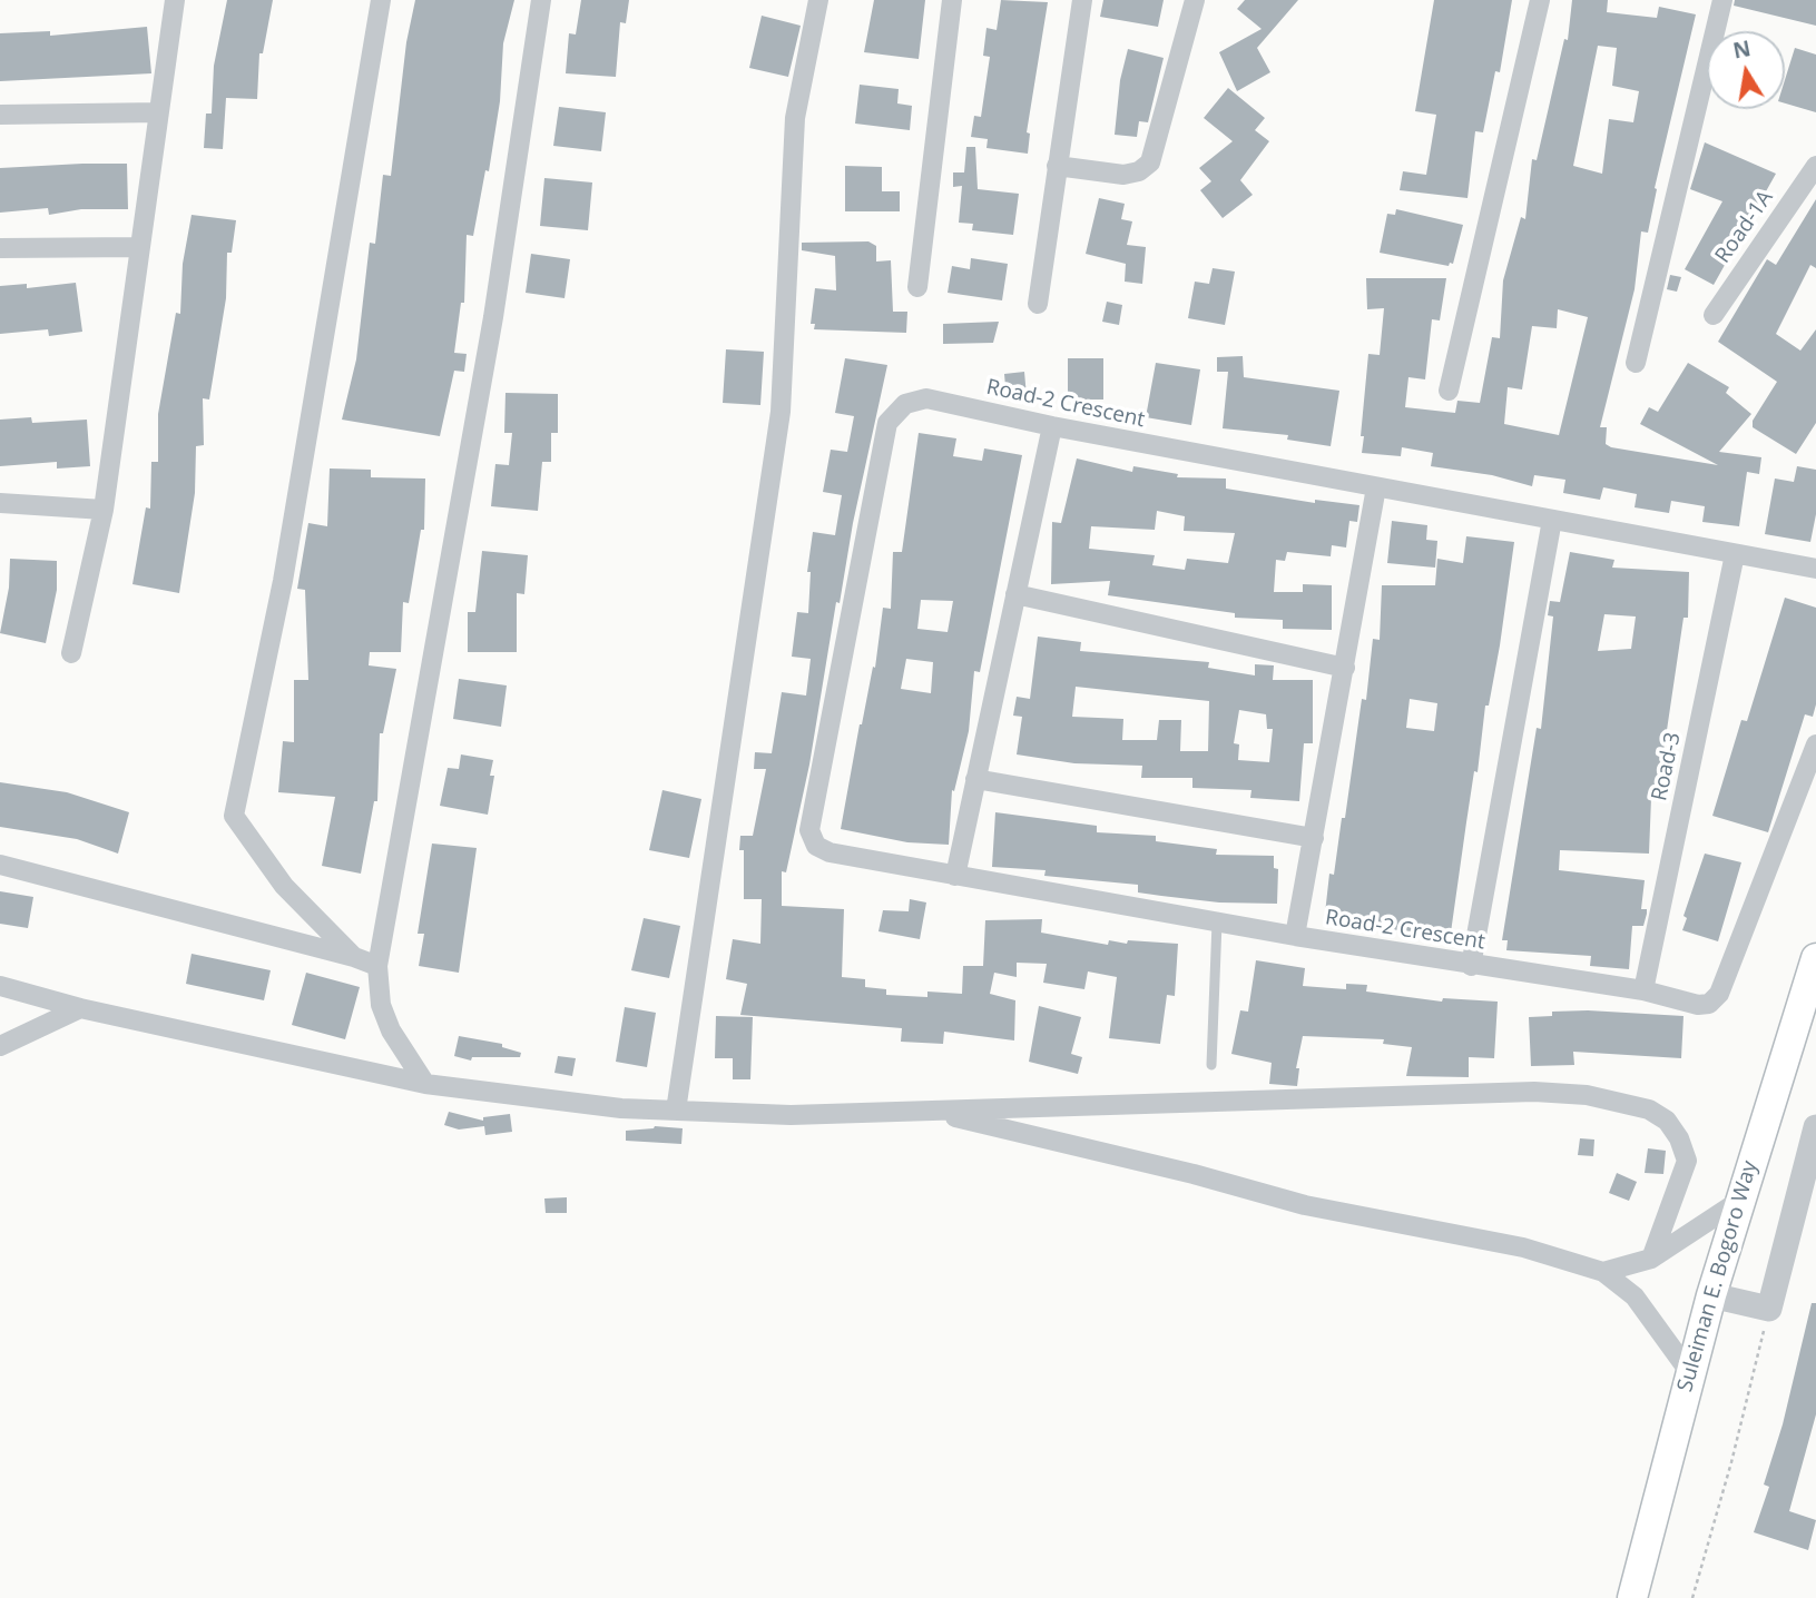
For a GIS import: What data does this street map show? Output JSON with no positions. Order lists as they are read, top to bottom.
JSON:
{
  "streets": {
    "main road": ["Suleiman E. Bogoro Way"],
    "street": ["Road-1A", "Road-2 Crescent", "Road-3"]
  },
  "crossings": [
    ["Road-2 Crescent", "Road-3"]
  ],
  "north": "top"
}
